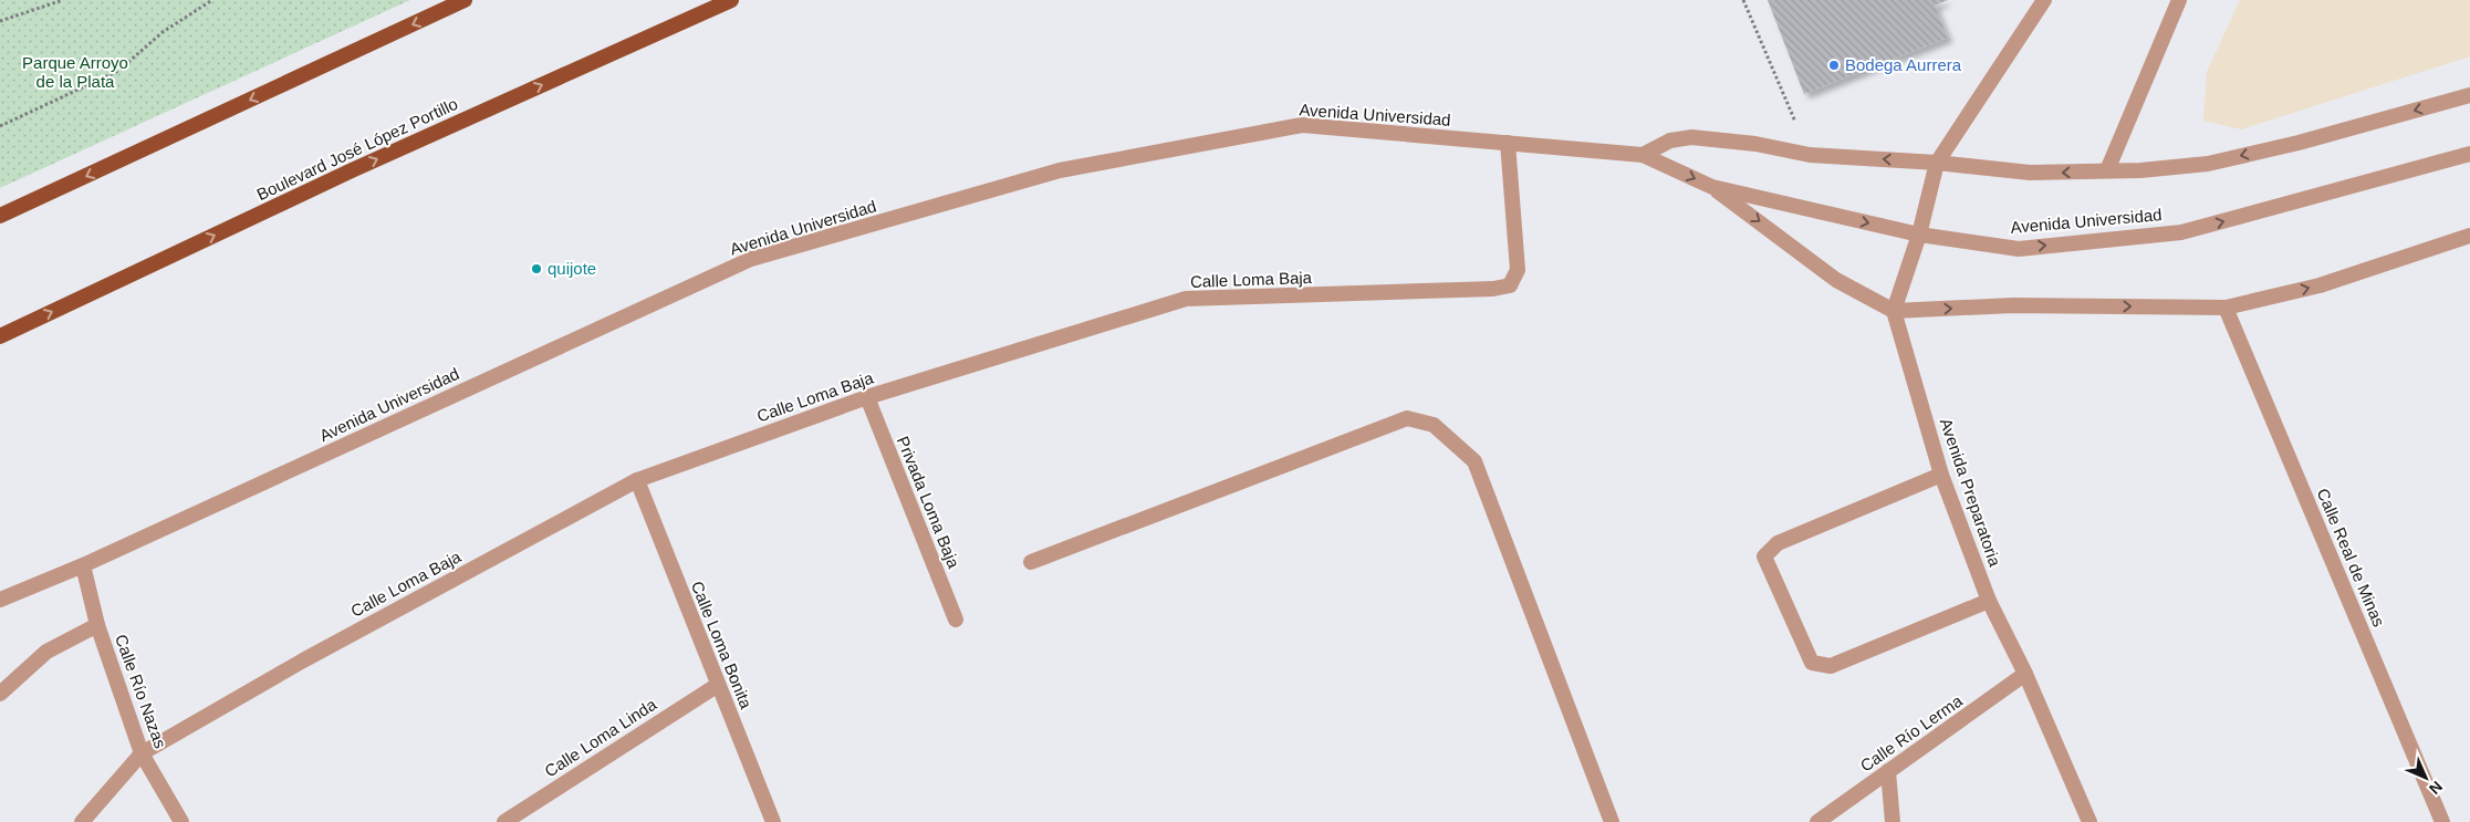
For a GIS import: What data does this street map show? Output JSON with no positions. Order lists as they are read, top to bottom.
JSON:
{
  "streets": {
    "main road": ["Boulevard José López Portillo"],
    "street": [
      "Avenida Universidad",
      "Calle Loma Baja",
      "Avenida Preparatoria",
      "Privada Loma Baja",
      "Calle Real de Minas",
      "Calle Loma Bonita",
      "Calle Río Nazas",
      "Calle Río Lerma",
      "Calle Loma Linda"
    ]
  },
  "crossings": [
    ["Avenida Universidad", "Calle Loma Baja"],
    ["Avenida Universidad", "Calle Río Nazas"],
    ["Calle Loma Baja", "Privada Loma Baja"],
    ["Calle Loma Baja", "Calle Loma Bonita"],
    ["Calle Loma Baja", "Calle Río Nazas"],
    ["Avenida Preparatoria", "Calle Río Lerma"],
    ["Calle Loma Bonita", "Calle Loma Linda"]
  ],
  "parks": ["Parque Arroyo de la Plata"],
  "places": ["Bodega Aurrera", "quijote"],
  "north": "bottom right"
}
